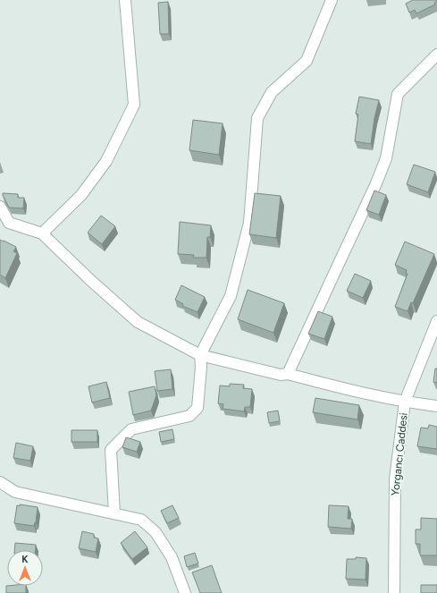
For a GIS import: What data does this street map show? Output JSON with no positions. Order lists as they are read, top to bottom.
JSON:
{
  "streets": {
    "street": ["Yorgancı Caddesi"]
  },
  "north": "top"
}
